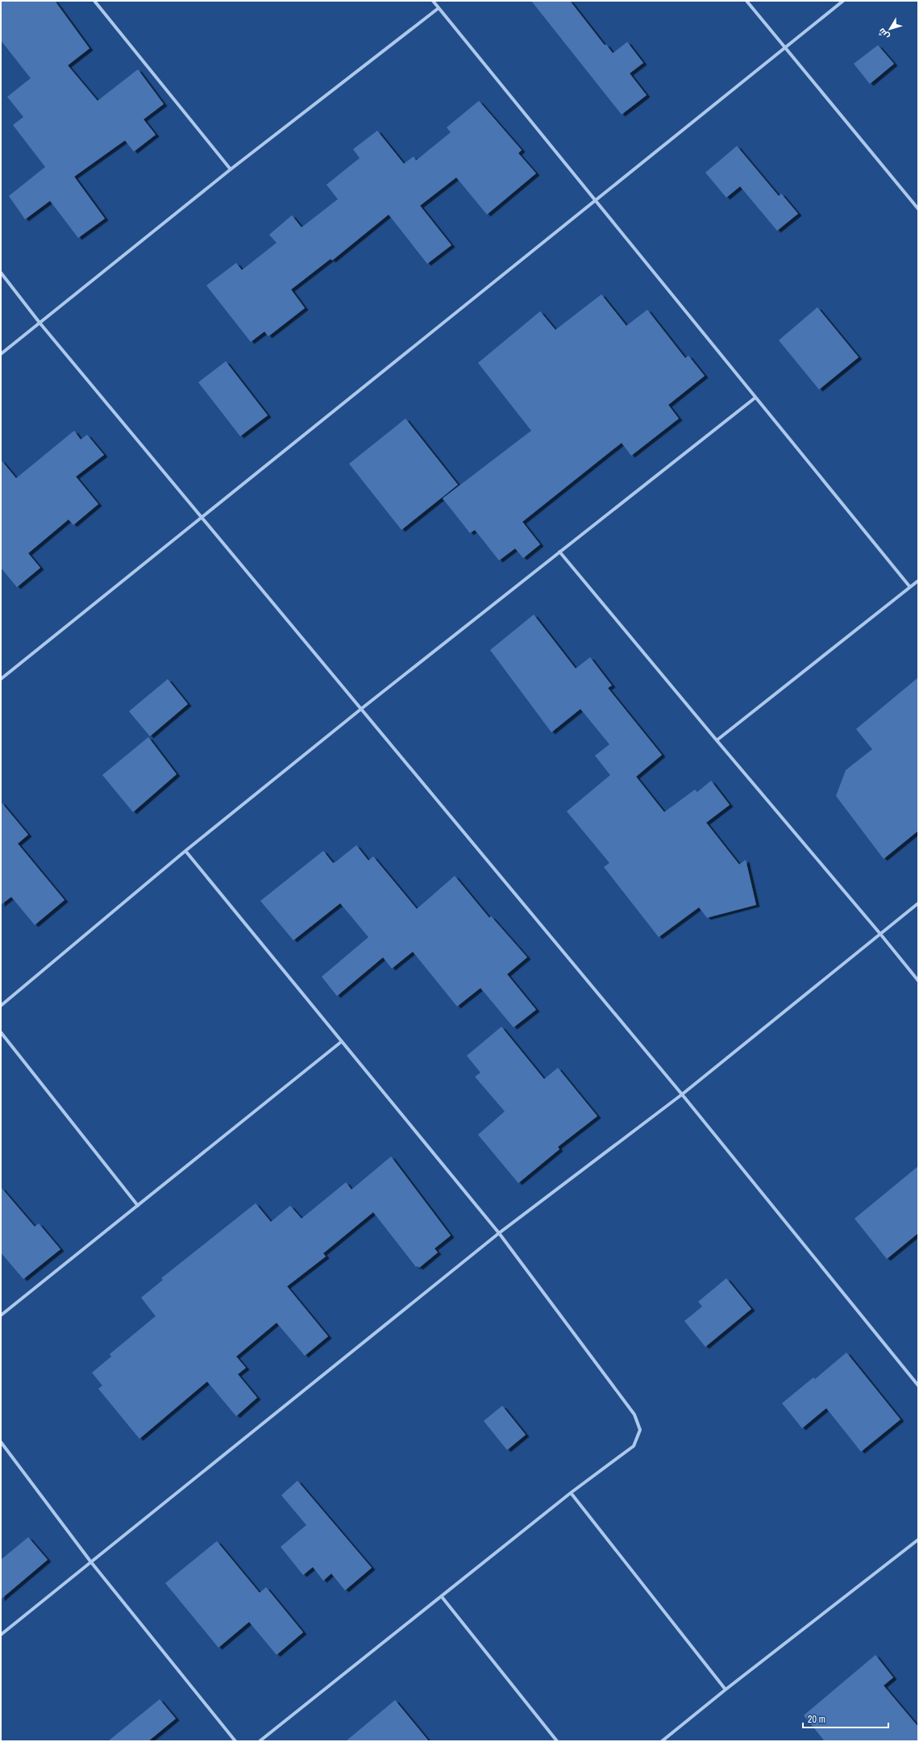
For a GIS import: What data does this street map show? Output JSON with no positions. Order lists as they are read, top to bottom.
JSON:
{
  "scale_bar": "20 m",
  "north": "bottom left"
}
